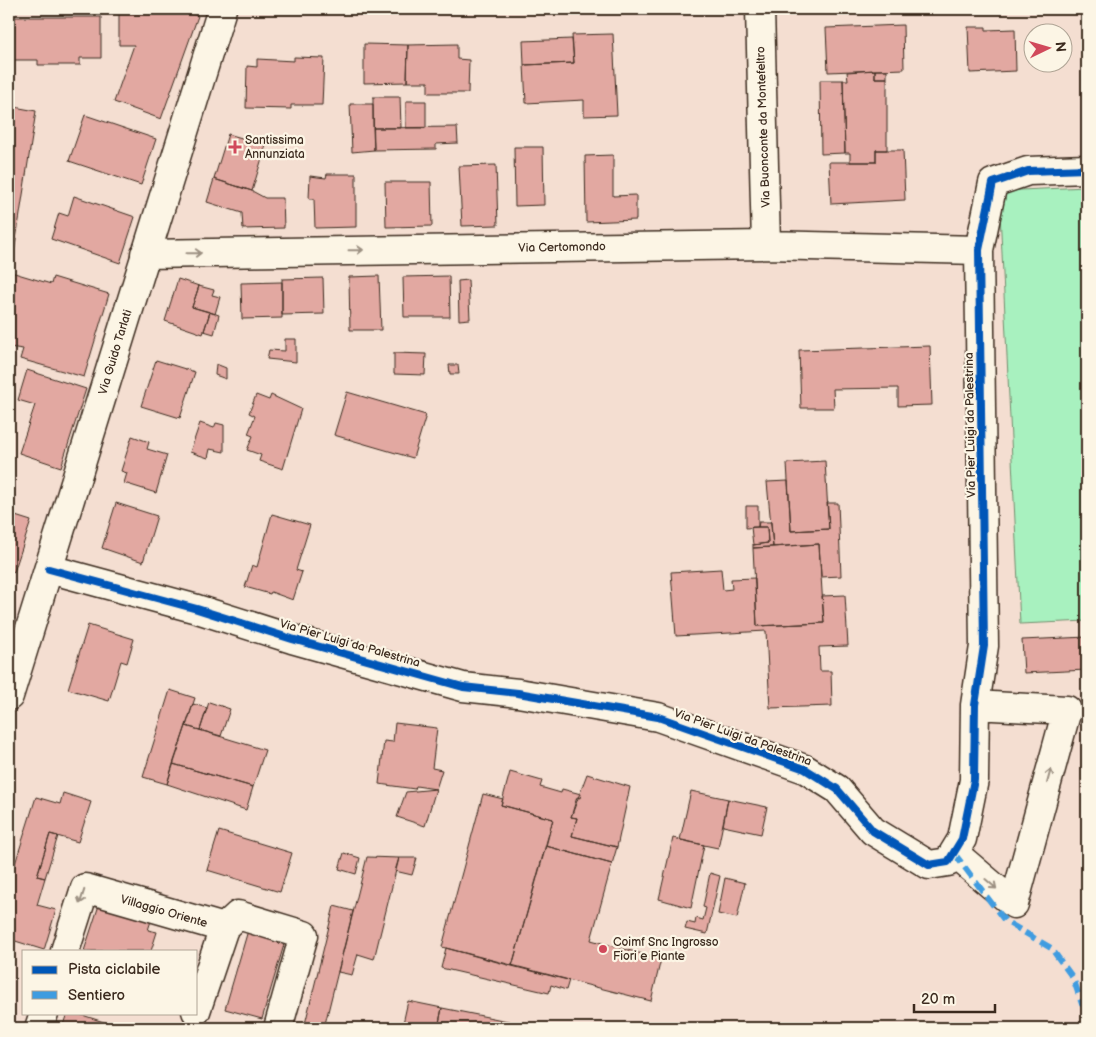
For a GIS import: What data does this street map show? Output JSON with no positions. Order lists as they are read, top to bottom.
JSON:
{
  "streets": {
    "street": [
      "Via Buonconte da Montefeltro",
      "Via Certomondo",
      "Via Guido Tarlati",
      "Via Pier Luigi da Palestrina",
      "Villaggio Oriente"
    ]
  },
  "crossings": [
    ["Via Buonconte da Montefeltro", "Via Certomondo"],
    ["Via Certomondo", "Via Guido Tarlati"],
    ["Via Certomondo", "Via Pier Luigi da Palestrina"],
    ["Via Guido Tarlati", "Via Pier Luigi da Palestrina"]
  ],
  "one_way": ["Via Certomondo"],
  "places": {
    "health": ["Santissima Annunziata"],
    "other": ["Coimf Snc Ingrosso Fiori e Piante"]
  },
  "legend": ["Pista ciclabile", "Sentiero"],
  "scale_bar": "20 m",
  "north": "right"
}
